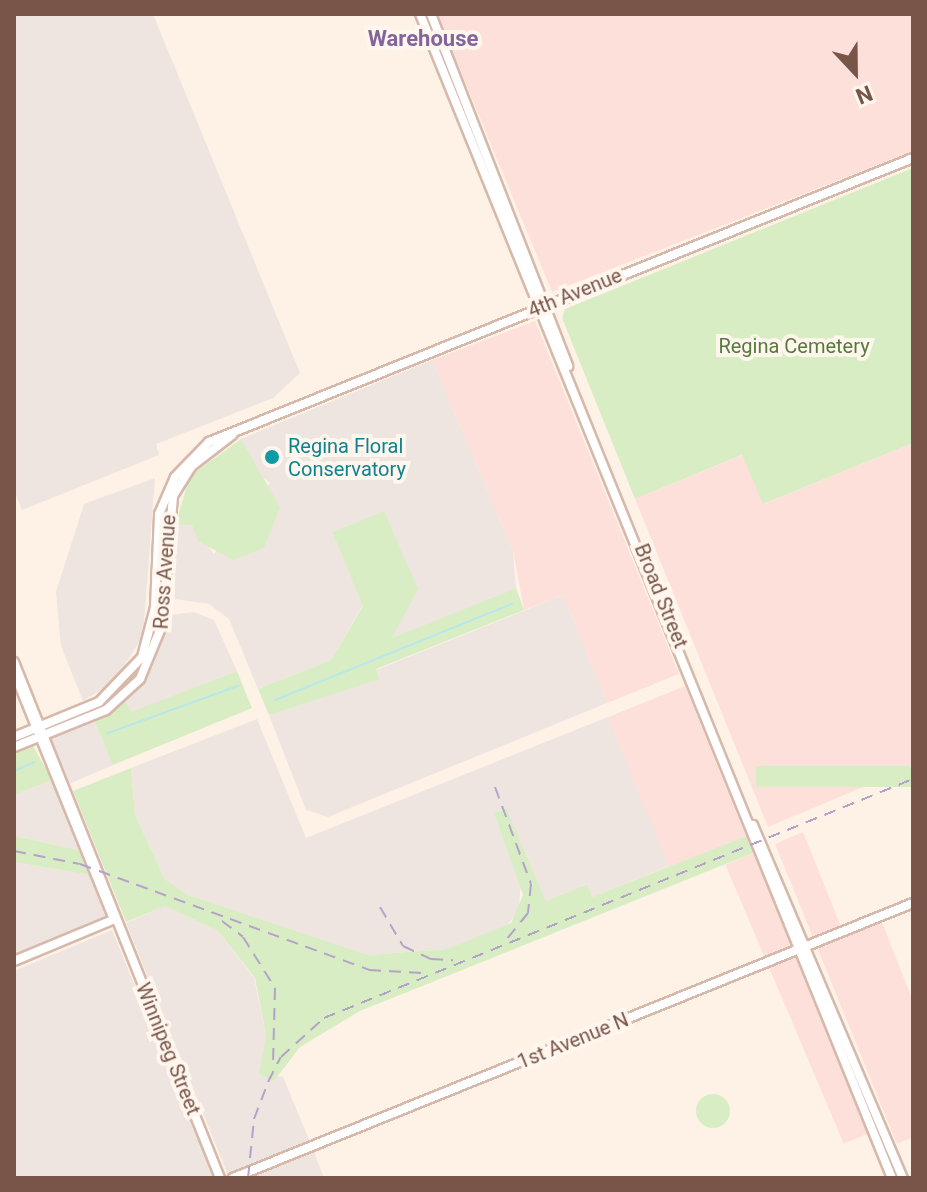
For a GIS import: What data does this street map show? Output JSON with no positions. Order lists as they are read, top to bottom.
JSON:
{
  "streets": {
    "main road": [
      "4th Avenue",
      "Ross Avenue",
      "Broad Street",
      "1st Avenue N",
      "Winnipeg Street"
    ]
  },
  "crossings": [
    ["4th Avenue", "Ross Avenue"],
    ["4th Avenue", "Broad Street"],
    ["Ross Avenue", "Winnipeg Street"],
    ["Broad Street", "1st Avenue N"]
  ],
  "districts": ["Warehouse"],
  "parks": ["Regina Cemetery"],
  "places": ["Regina Floral Conservatory"],
  "north": "bottom"
}
